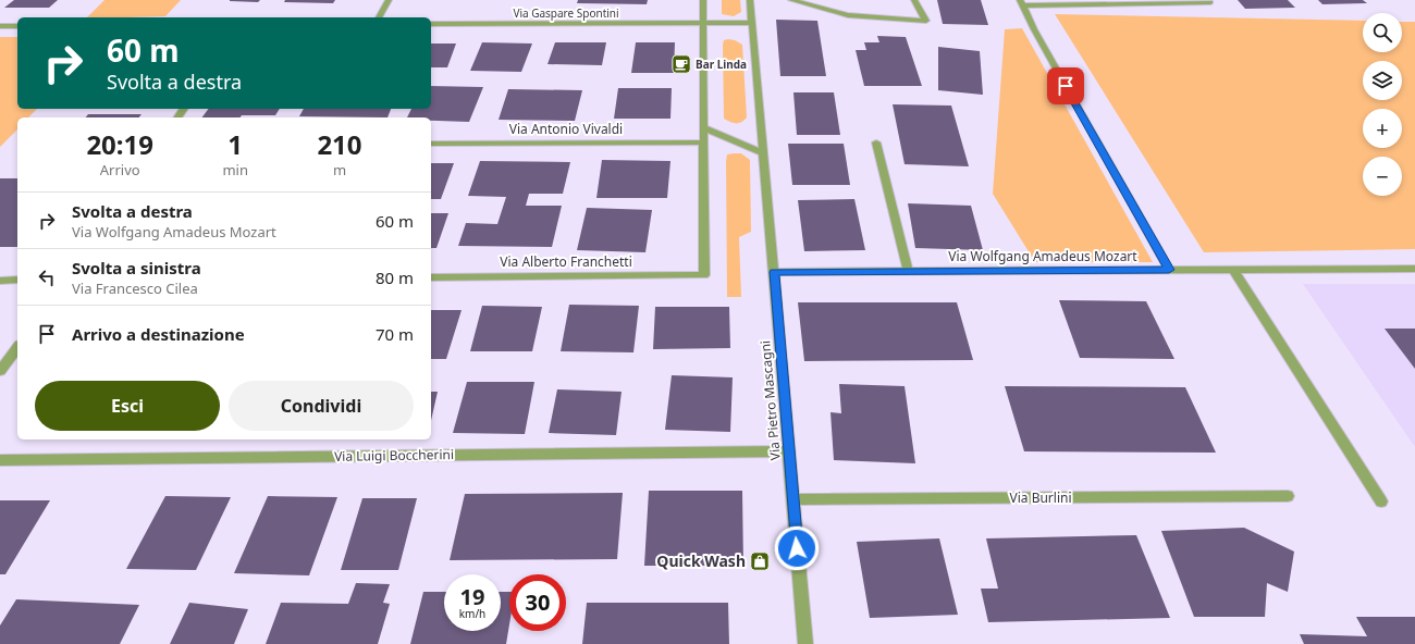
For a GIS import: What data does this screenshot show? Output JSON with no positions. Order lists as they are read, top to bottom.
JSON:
{
  "streets": {
    "street": [
      "Via Gaspare Spontini",
      "Via Antonio Vivaldi",
      "Via Wolfgang Amadeus Mozart",
      "Via Alberto Franchetti",
      "Via Pietro Mascagni",
      "Via Luigi Boccherini",
      "Via Burlini"
    ]
  },
  "crossings": [
    ["Via Antonio Vivaldi", "Via Alberto Franchetti"],
    ["Via Wolfgang Amadeus Mozart", "Via Pietro Mascagni"],
    ["Via Pietro Mascagni", "Via Luigi Boccherini"],
    ["Via Pietro Mascagni", "Via Burlini"]
  ],
  "places": {
    "cafe": ["Bar Linda"],
    "shop": ["Quick Wash"]
  },
  "page": {
    "map_buttons": ["+", "−"],
    "turn": ["60 m", "Svolta a destra"],
    "eta": [
      "20:19",
      "Arrivo",
      "1",
      "min",
      "210",
      "m"
    ],
    "list": [
      {
        "name": "Svolta a destra",
        "note": "Via Wolfgang Amadeus Mozart",
        "value": "60 m"
      },
      {
        "name": "Svolta a sinistra",
        "note": "Via Francesco Cilea",
        "value": "80 m"
      },
      {
        "name": "Arrivo a destinazione",
        "value": "70 m"
      }
    ],
    "buttons": ["Esci", "Condividi"],
    "speed": "19 km/h",
    "limit": "30"
  }
}
